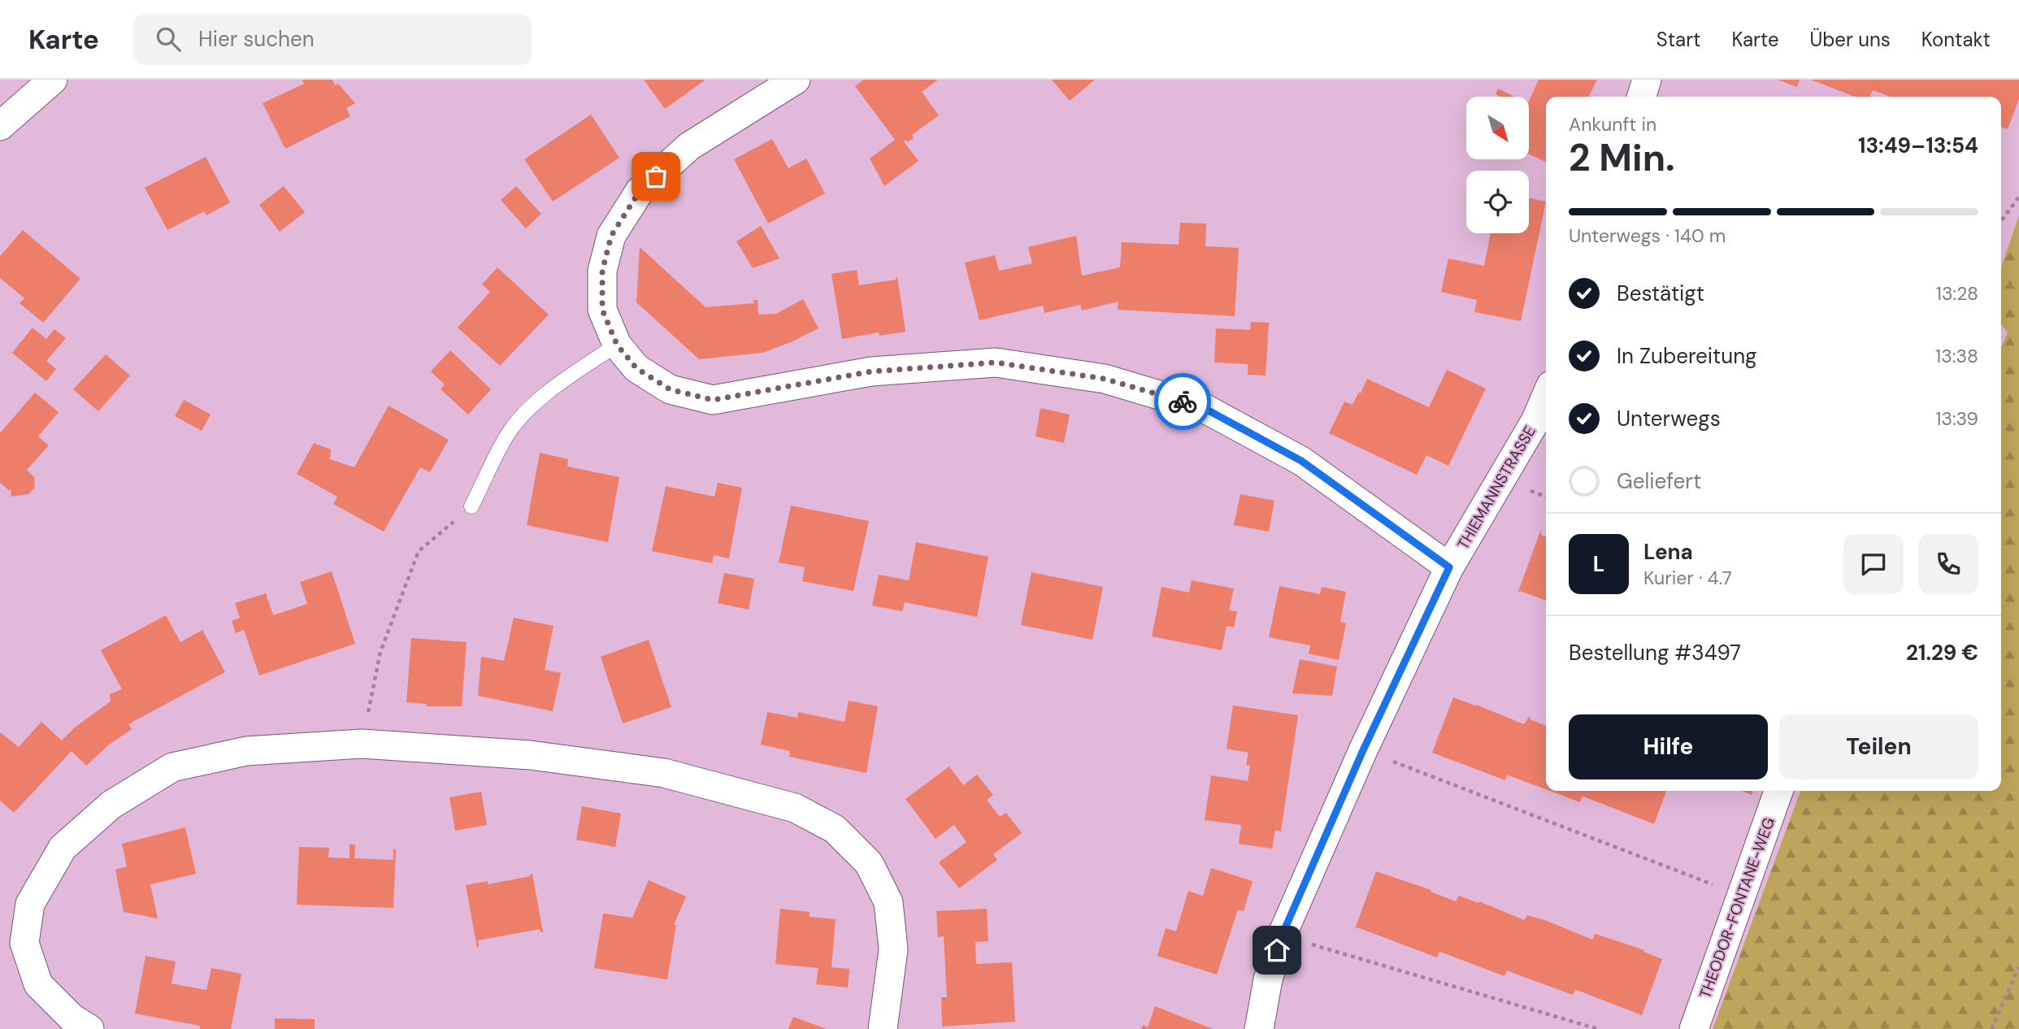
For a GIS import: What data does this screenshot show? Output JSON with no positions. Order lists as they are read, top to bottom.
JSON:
{
  "streets": {
    "street": ["THIEMANNSTRASSE", "THEODOR-FONTANE-WEG"]
  },
  "north": "bottom right",
  "page": {
    "header": "Karte",
    "search": "Hier suchen",
    "nav": [
      "Start",
      "Karte",
      "Über uns",
      "Kontakt"
    ],
    "heading": ["2 Min.", "Ankunft in", "13:49–13:54"],
    "panel": [
      "Lena",
      "Kurier · 4.7",
      "Bestellung #3497",
      "21.29 €"
    ],
    "bar": "Unterwegs · 140 m",
    "list": [
      ["Bestätigt", "13:28"],
      ["In Zubereitung", "13:38"],
      ["Unterwegs", "13:39"],
      "Geliefert"
    ],
    "round": "L",
    "buttons": ["Hilfe", "Teilen"]
  }
}
